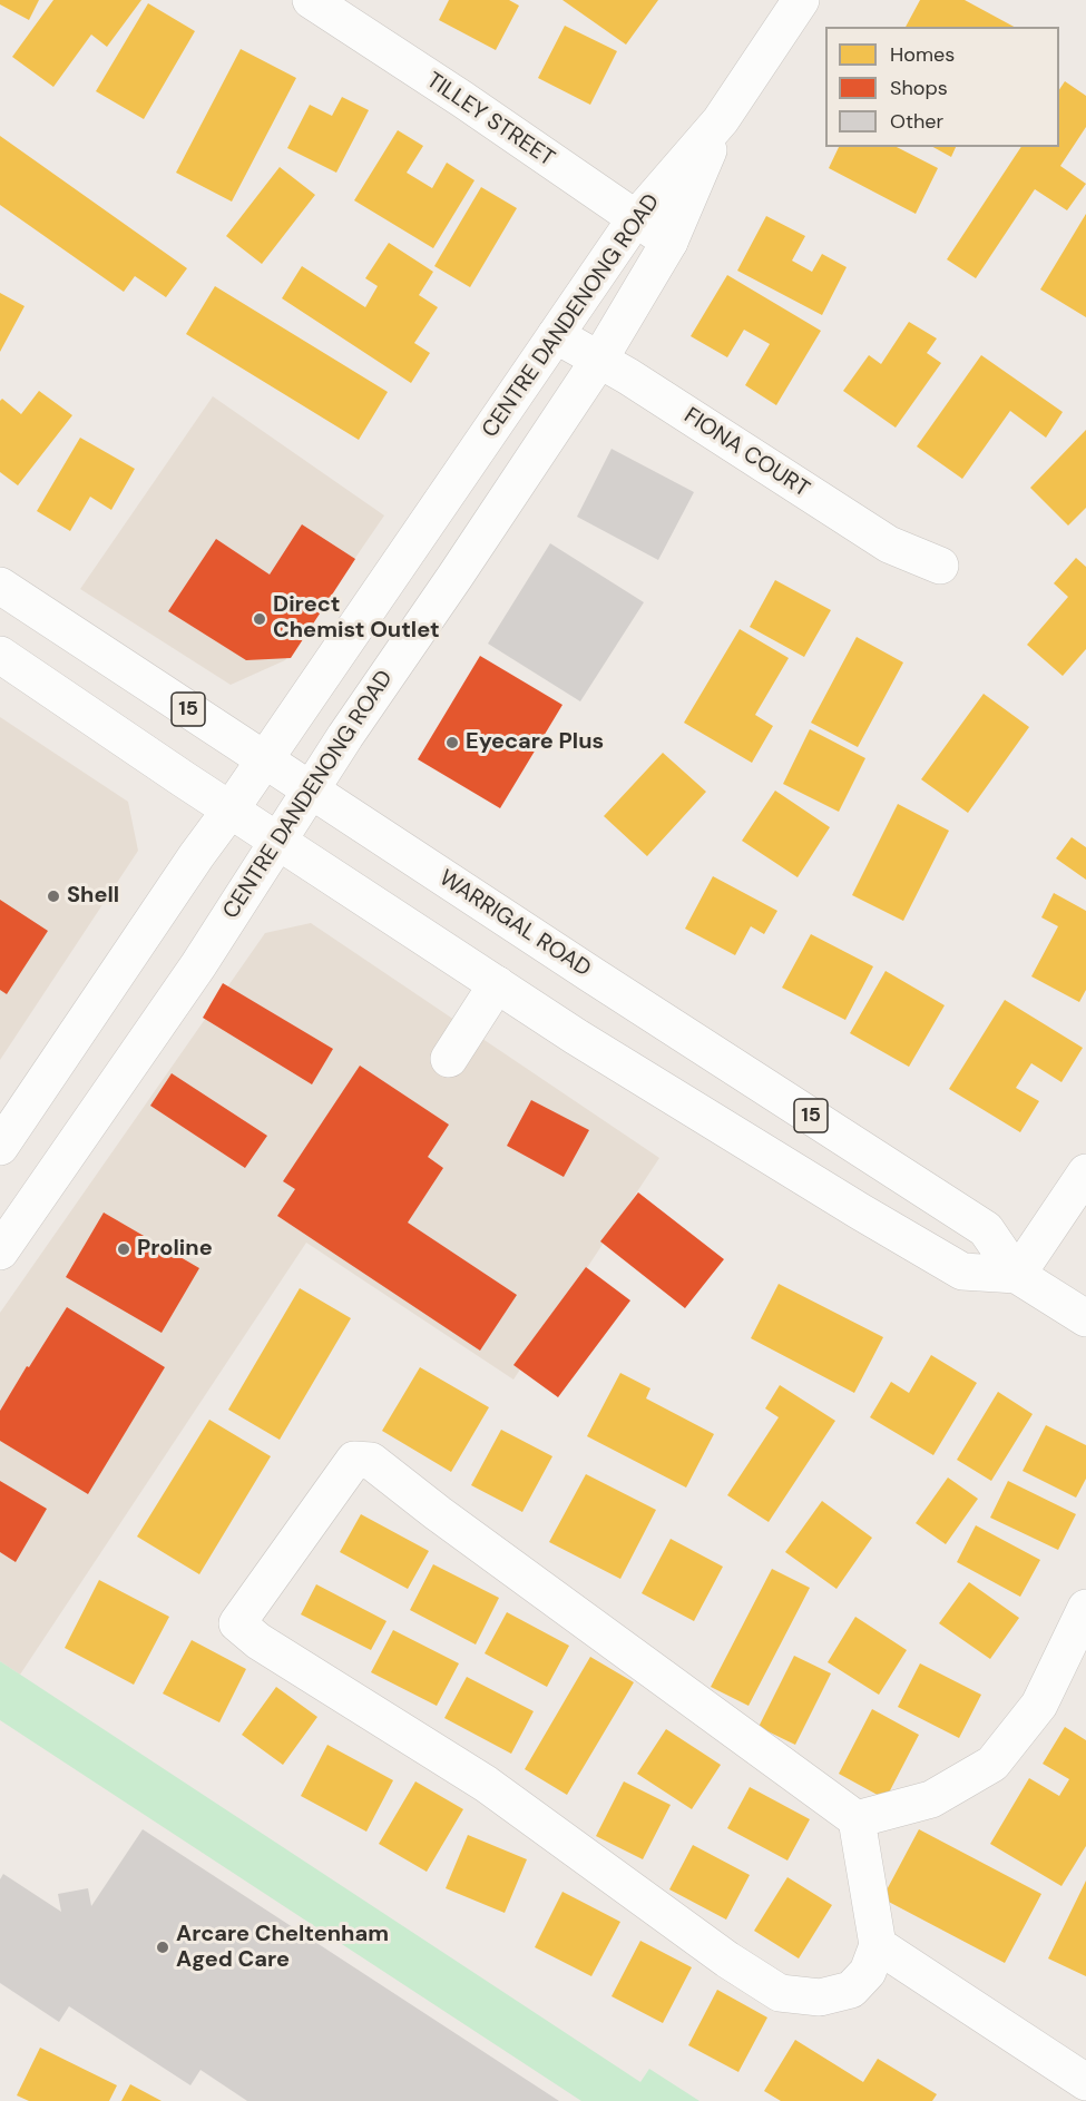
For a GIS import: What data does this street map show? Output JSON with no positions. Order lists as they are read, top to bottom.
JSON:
{
  "streets": {
    "main road": [
      "TILLEY STREET",
      "CENTRE DANDENONG ROAD",
      "FIONA COURT",
      "15",
      "WARRIGAL ROAD"
    ]
  },
  "crossings": [
    ["TILLEY STREET", "CENTRE DANDENONG ROAD"],
    ["CENTRE DANDENONG ROAD", "FIONA COURT"],
    ["CENTRE DANDENONG ROAD", "WARRIGAL ROAD"]
  ],
  "places": [
    "Direct Chemist Outlet",
    "Eyecare Plus",
    "Shell",
    "Proline",
    "Arcare Cheltenham Aged Care"
  ],
  "legend": ["Homes", "Shops", "Other"]
}
